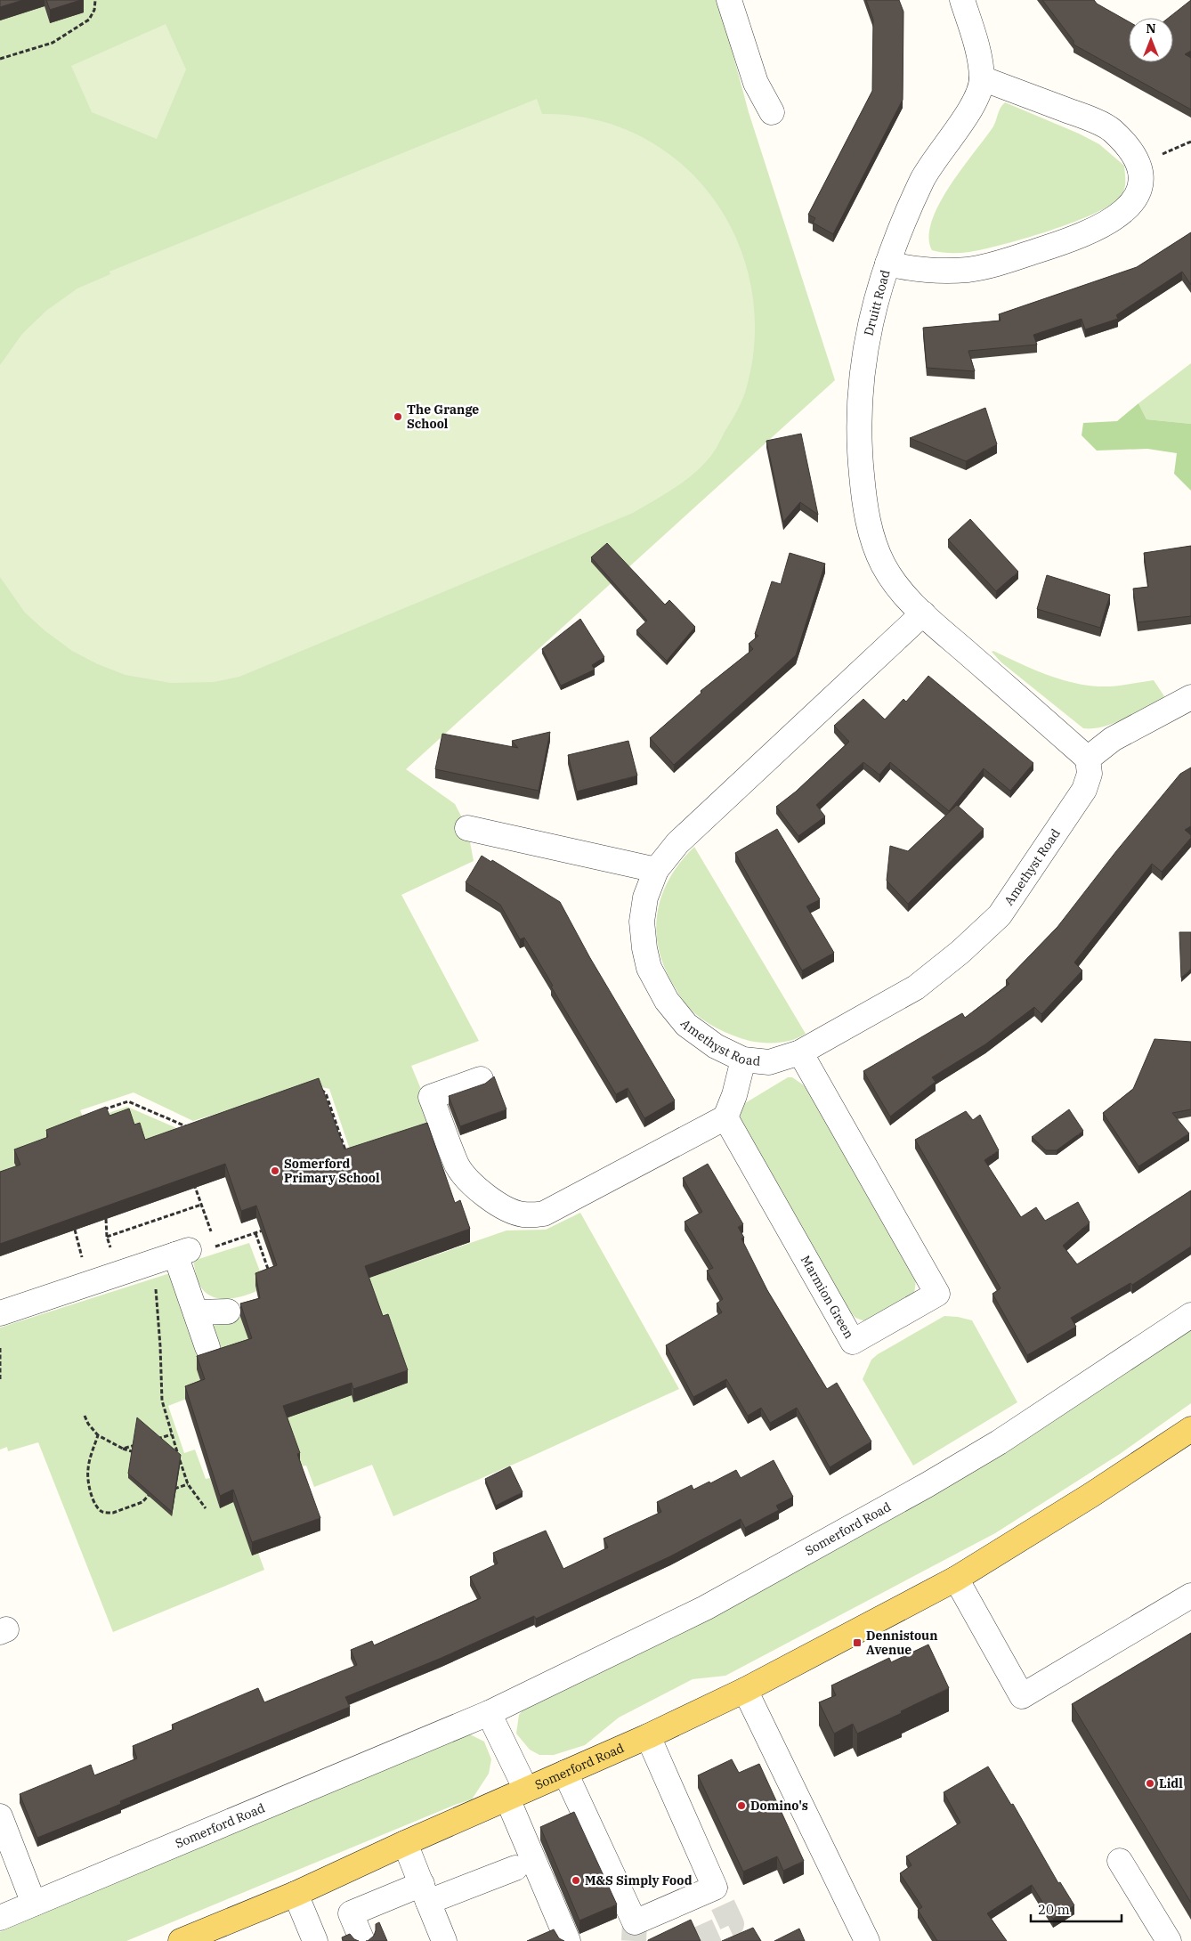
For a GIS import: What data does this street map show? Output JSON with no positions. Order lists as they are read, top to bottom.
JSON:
{
  "streets": {
    "main road": ["Somerford Road"],
    "street": ["Druitt Road", "Amethyst Road", "Marmion Green"]
  },
  "crossings": [
    ["Druitt Road", "Amethyst Road"],
    ["Amethyst Road", "Marmion Green"]
  ],
  "places": {
    "other": [
      "The Grange School",
      "Somerford Primary School",
      "Lidl",
      "Domino's",
      "M&S Simply Food"
    ],
    "transit": ["Dennistoun Avenue"]
  },
  "scale_bar": "20 m",
  "north": "top"
}
